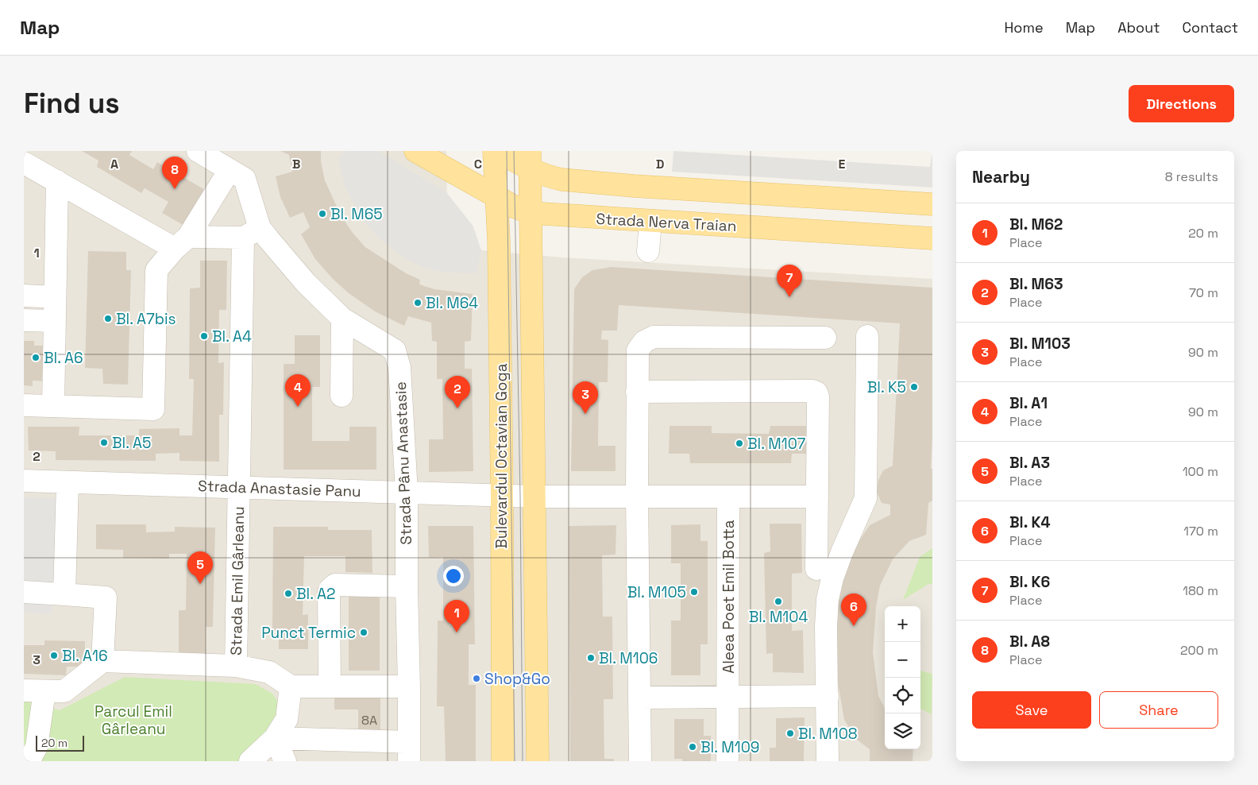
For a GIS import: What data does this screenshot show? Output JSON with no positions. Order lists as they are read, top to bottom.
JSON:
{
  "streets": {
    "main road": ["Strada Nerva Traian", "Bulevardul Octavian Goga"],
    "street": [
      "Strada Pânu Anastasie",
      "Strada Anastasie Panu",
      "Strada Emil Gârleanu",
      "Aleea Poet Emil Botta"
    ]
  },
  "crossings": [
    ["Strada Nerva Traian", "Bulevardul Octavian Goga"],
    ["Bulevardul Octavian Goga", "Strada Anastasie Panu"],
    ["Strada Pânu Anastasie", "Strada Anastasie Panu"],
    ["Strada Pânu Anastasie", "Strada Emil Gârleanu"],
    ["Strada Anastasie Panu", "Strada Emil Gârleanu"]
  ],
  "parks": ["Parcul Emil Gârleanu"],
  "places": [
    "Bl. M65",
    "Bl. M64",
    "Bl. A7bis",
    "Bl. A4",
    "Bl. A6",
    "Bl. K5",
    "Bl. A5",
    "Bl. M107",
    "Bl. M105",
    "Bl. A2",
    "Bl. M104",
    "Punct Termic",
    "Bl. A16",
    "Bl. M106",
    "Shop&Go",
    "Bl. M108",
    "Bl. M109"
  ],
  "house_numbers": ["8A"],
  "scale_bar": "20 m",
  "page": {
    "header": "Map",
    "nav": [
      "Home",
      "Map",
      "About",
      "Contact"
    ],
    "buttons": [
      "Directions",
      ["Save", "Share"]
    ],
    "title": "Find us",
    "heading": ["Nearby", "8 results"],
    "pins": [
      "8",
      "7",
      "4",
      "2",
      "3",
      "5",
      "6",
      "1"
    ],
    "list": [
      {
        "mark": "1",
        "name": "Bl. M62",
        "note": "Place",
        "value": "20 m"
      },
      {
        "mark": "2",
        "name": "Bl. M63",
        "note": "Place",
        "value": "70 m"
      },
      {
        "mark": "3",
        "name": "Bl. M103",
        "note": "Place",
        "value": "90 m"
      },
      {
        "mark": "4",
        "name": "Bl. A1",
        "note": "Place",
        "value": "90 m"
      },
      {
        "mark": "5",
        "name": "Bl. A3",
        "note": "Place",
        "value": "100 m"
      },
      {
        "mark": "6",
        "name": "Bl. K4",
        "note": "Place",
        "value": "170 m"
      },
      {
        "mark": "7",
        "name": "Bl. K6",
        "note": "Place",
        "value": "180 m"
      },
      {
        "mark": "8",
        "name": "Bl. A8",
        "note": "Place",
        "value": "200 m"
      }
    ],
    "map_buttons": ["+", "−"],
    "scale": "20 m"
  },
  "grid": {
    "columns": [
      "A",
      "B",
      "C",
      "D",
      "E"
    ],
    "rows": ["1", "2", "3"]
  }
}
